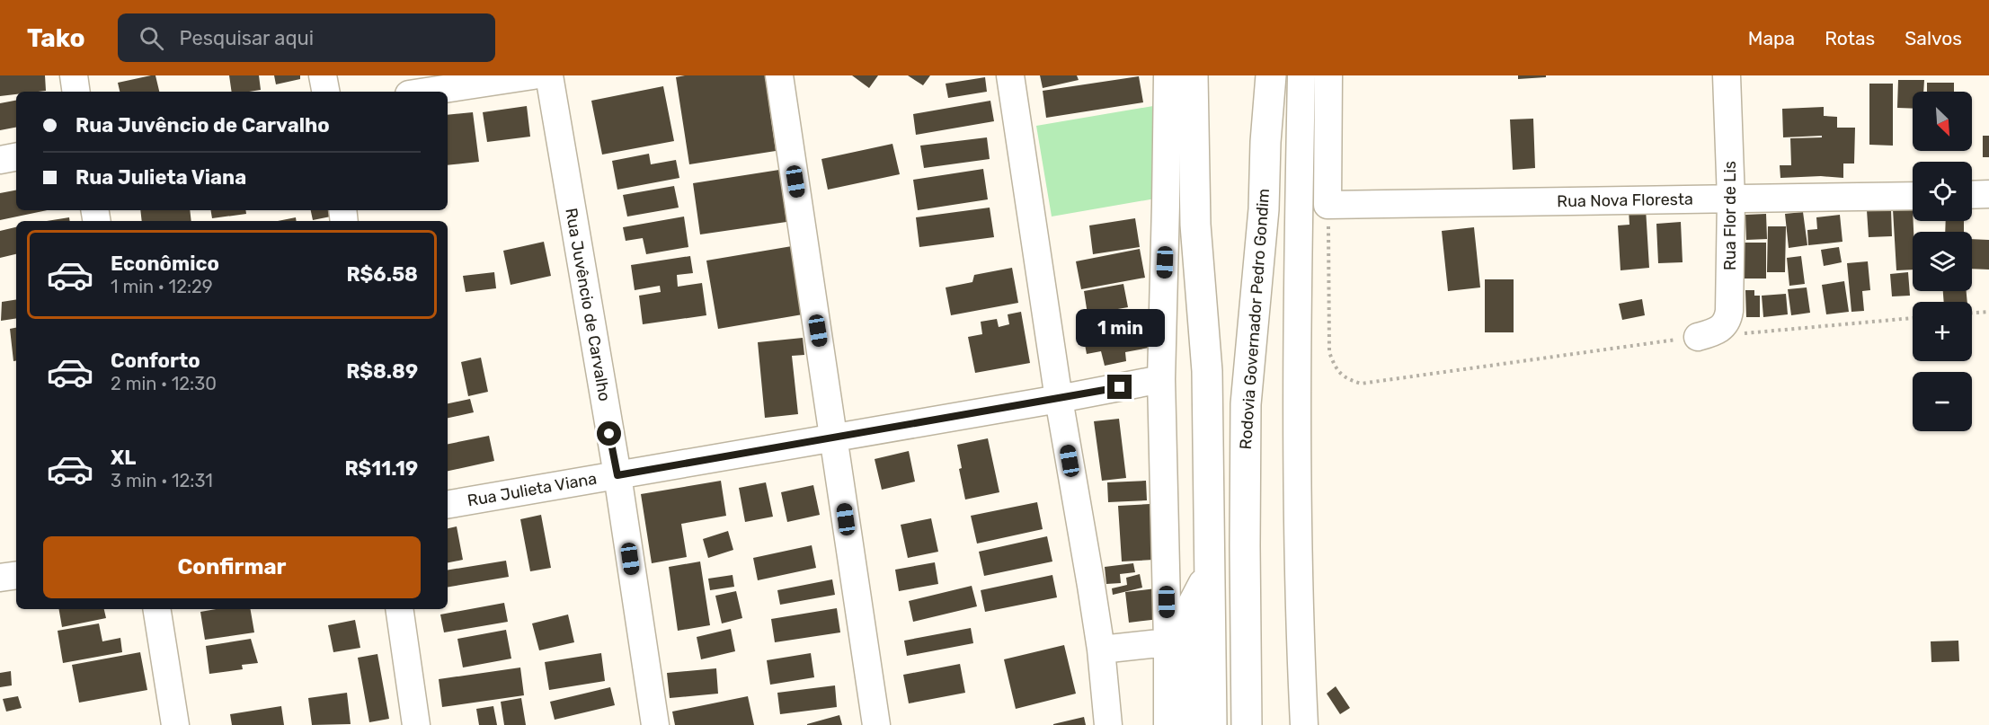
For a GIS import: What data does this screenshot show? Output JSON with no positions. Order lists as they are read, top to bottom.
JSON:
{
  "streets": {
    "highway": ["Rodovia Governador Pedro Gondim"],
    "street": [
      "Rua Nova Floresta",
      "Rua Flor de Lis",
      "Rua Juvêncio de Carvalho",
      "Rua Julieta Viana"
    ]
  },
  "crossings": [
    ["Rua Nova Floresta", "Rua Flor de Lis"],
    ["Rua Juvêncio de Carvalho", "Rua Julieta Viana"]
  ],
  "north": "bottom right",
  "page": {
    "header": "Tako",
    "search": "Pesquisar aqui",
    "nav": ["Mapa", "Rotas", "Salvos"],
    "map_buttons": ["+", "−"],
    "banner": ["Rua Juvêncio de Carvalho", "Rua Julieta Viana"],
    "list": [
      {
        "name": "Econômico",
        "note": "1 min · 12:29",
        "value": "R$6.58"
      },
      {
        "name": "Conforto",
        "note": "2 min · 12:30",
        "value": "R$8.89"
      },
      {
        "name": "XL",
        "note": "3 min · 12:31",
        "value": "R$11.19"
      }
    ],
    "bubble": "1 min",
    "buttons": "Confirmar"
  }
}
